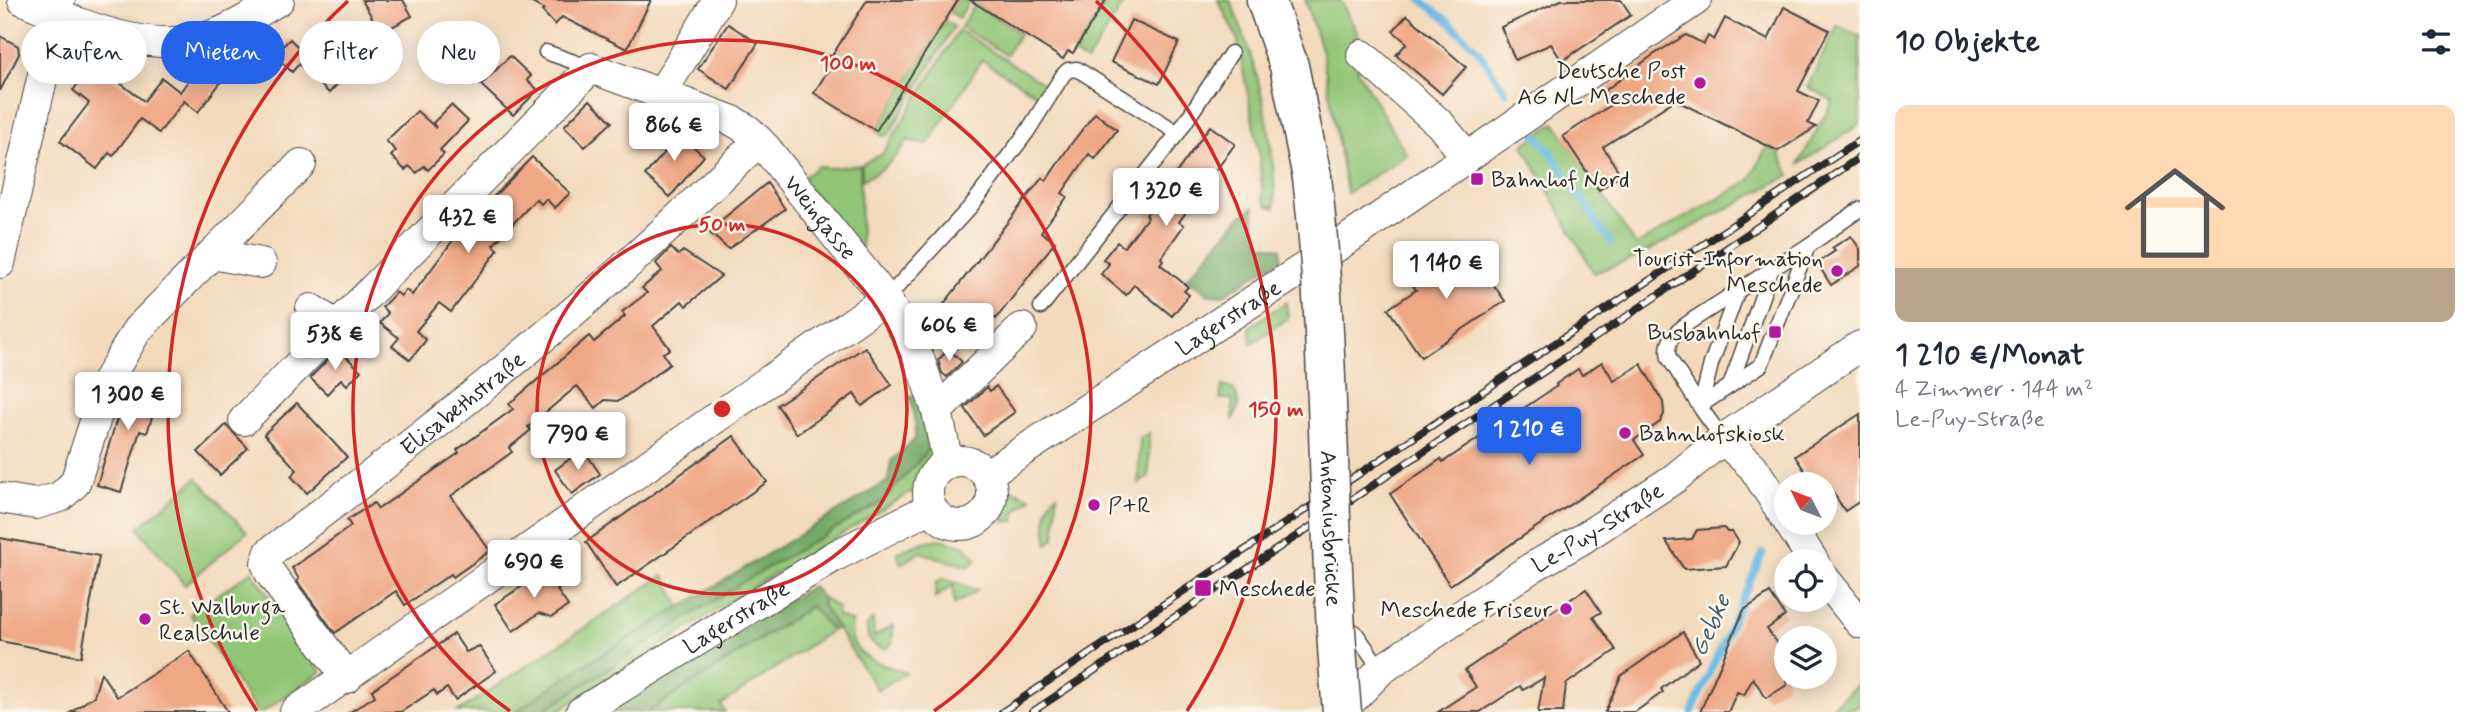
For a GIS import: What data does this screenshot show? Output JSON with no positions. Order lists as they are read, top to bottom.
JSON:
{
  "streets": {
    "main road": ["Antoniusbrücke"],
    "street": [
      "Weingasse",
      "Lagerstraße",
      "Elisabethstraße",
      "Le-Puy-Straße"
    ]
  },
  "crossings": [
    ["Weingasse", "Lagerstraße"],
    ["Weingasse", "Elisabethstraße"],
    ["Le-Puy-Straße", "Antoniusbrücke"]
  ],
  "water": ["Gebke"],
  "places": {
    "other": [
      "Deutsche Post AG NL Meschede",
      "Tourist-Information Meschede",
      "Bahnhofskiosk",
      "P+R",
      "Meschede Friseur",
      "St. Walburga Realschule"
    ],
    "transit": ["Bahnhof Nord", "Busbahnhof", "Meschede"]
  },
  "north": "top left",
  "page": {
    "heading": "10 Objekte",
    "chip": [
      "Kaufen",
      "Mieten",
      "Filter",
      "Neu"
    ],
    "list": [
      {
        "name": "1 210 €/Monat",
        "note": "4 Zimmer · 144 m² · Le-Puy-Straße"
      }
    ],
    "price": [
      "866 €",
      "1 320 €",
      "432 €",
      "1 140 €",
      "606 €",
      "538 €",
      "1 300 €",
      "1 210 €",
      "790 €",
      "690 €"
    ]
  },
  "rings": ["100 m", "50 m", "150 m"]
}
